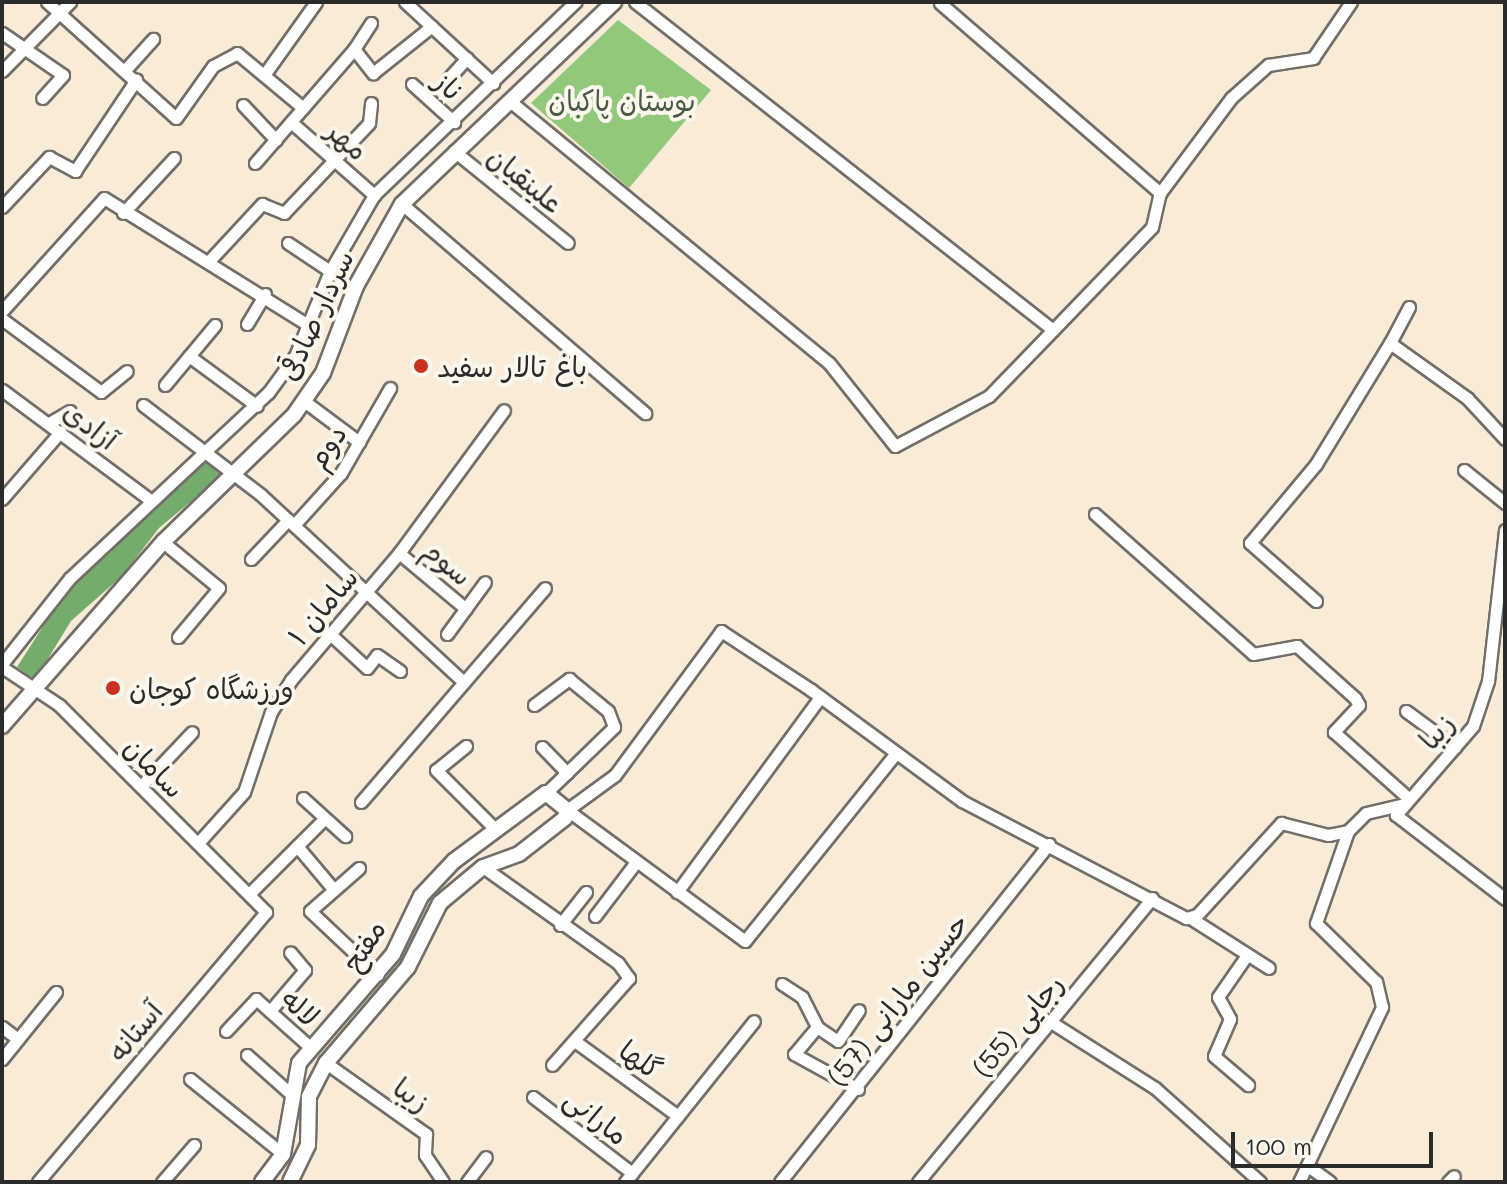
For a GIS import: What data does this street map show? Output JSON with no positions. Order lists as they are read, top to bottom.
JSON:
{
  "streets": {
    "street": [
      "ناز",
      "مهر",
      "علینقیان",
      "سردار صادقی",
      "آزادی",
      "دوم",
      "سوم",
      "سامان ۱",
      "زیبا",
      "سامان",
      "مفتح",
      "حسین مارانی (57)",
      "لاله",
      "رجایی (55)",
      "آستانه",
      "گلها",
      "مارانی"
    ]
  },
  "crossings": [
    ["علینقیان", "سردار صادقی"],
    ["سردار صادقی", "سامان"],
    ["سوم", "سامان ۱"],
    ["سامان ۱", "سامان"],
    ["زیبا", "مفتح"],
    ["سامان", "آستانه"],
    ["مفتح", "لاله"]
  ],
  "parks": ["بوستان پاکبان"],
  "places": ["باغ تالار سفید", "ورزشگاه کوجان"],
  "scale_bar": "100 m"
}
